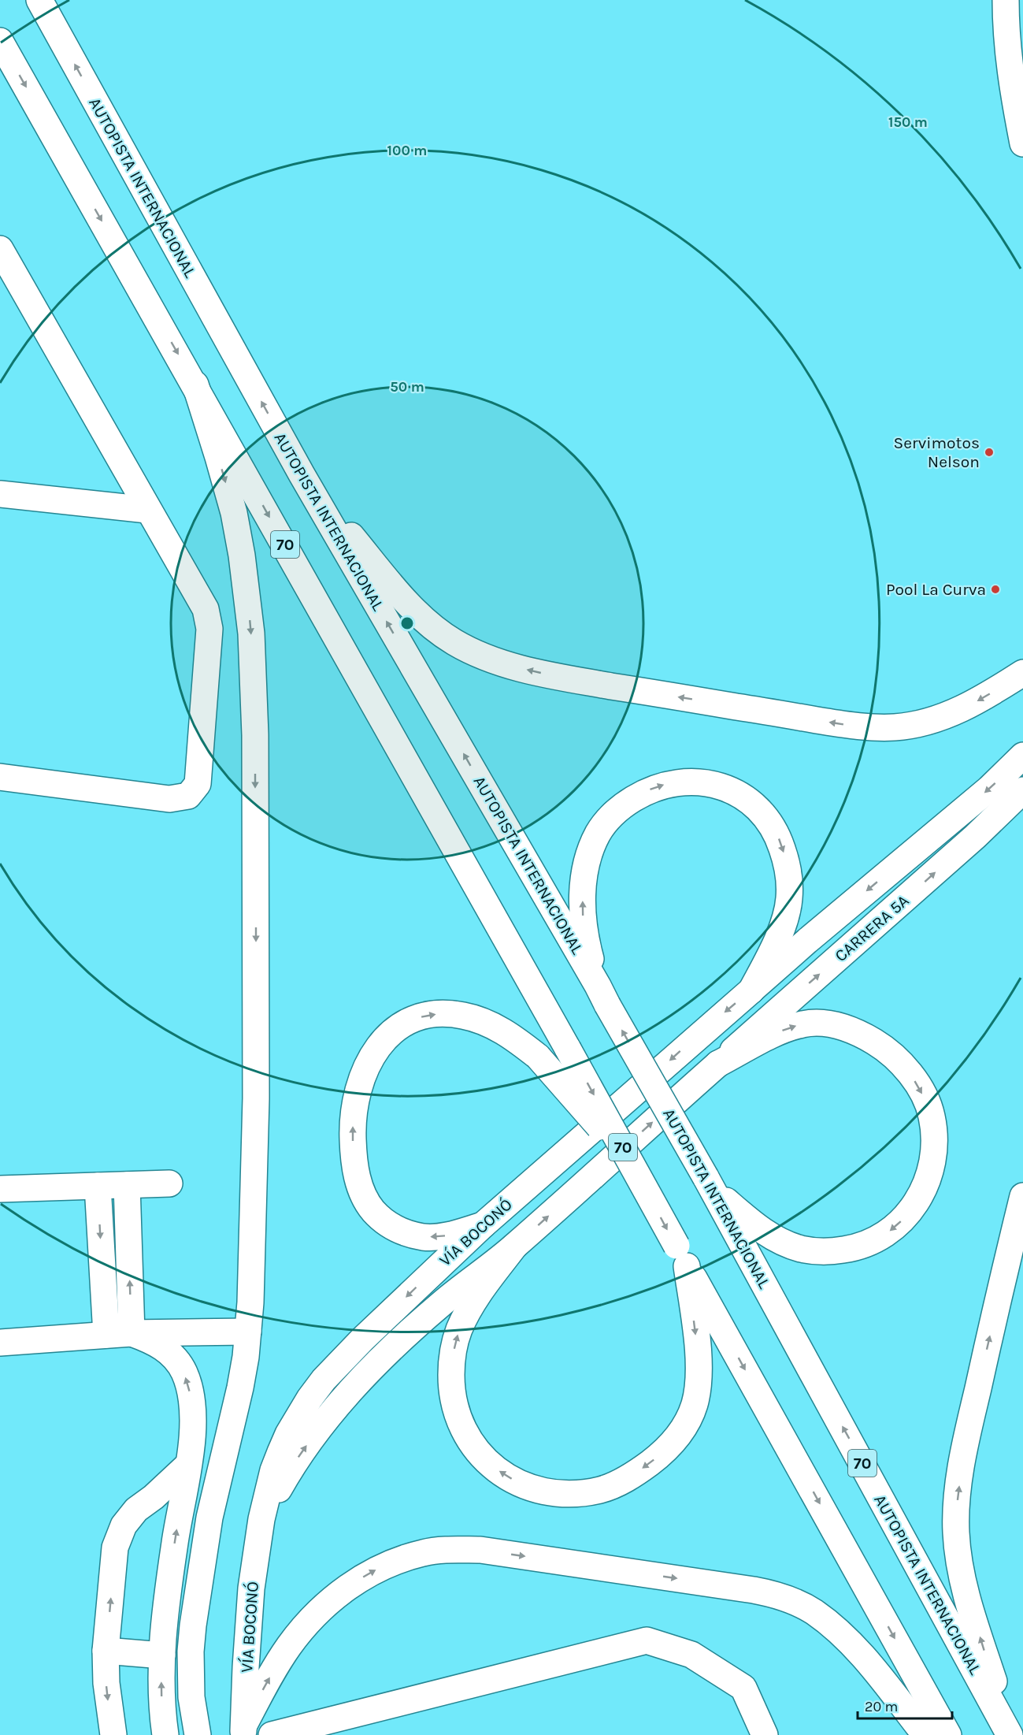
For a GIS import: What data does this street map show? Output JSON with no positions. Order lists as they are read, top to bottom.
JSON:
{
  "streets": {
    "main road": [
      "AUTOPISTA INTERNACIONAL",
      "70",
      "CARRERA 5A",
      "VÍA BOCONÓ"
    ]
  },
  "crossings": [
    ["CARRERA 5A", "VÍA BOCONÓ"]
  ],
  "places": ["Servimotos Nelson", "Pool La Curva"],
  "scale_bar": "20 m",
  "rings": ["150 m", "100 m", "50 m"]
}
